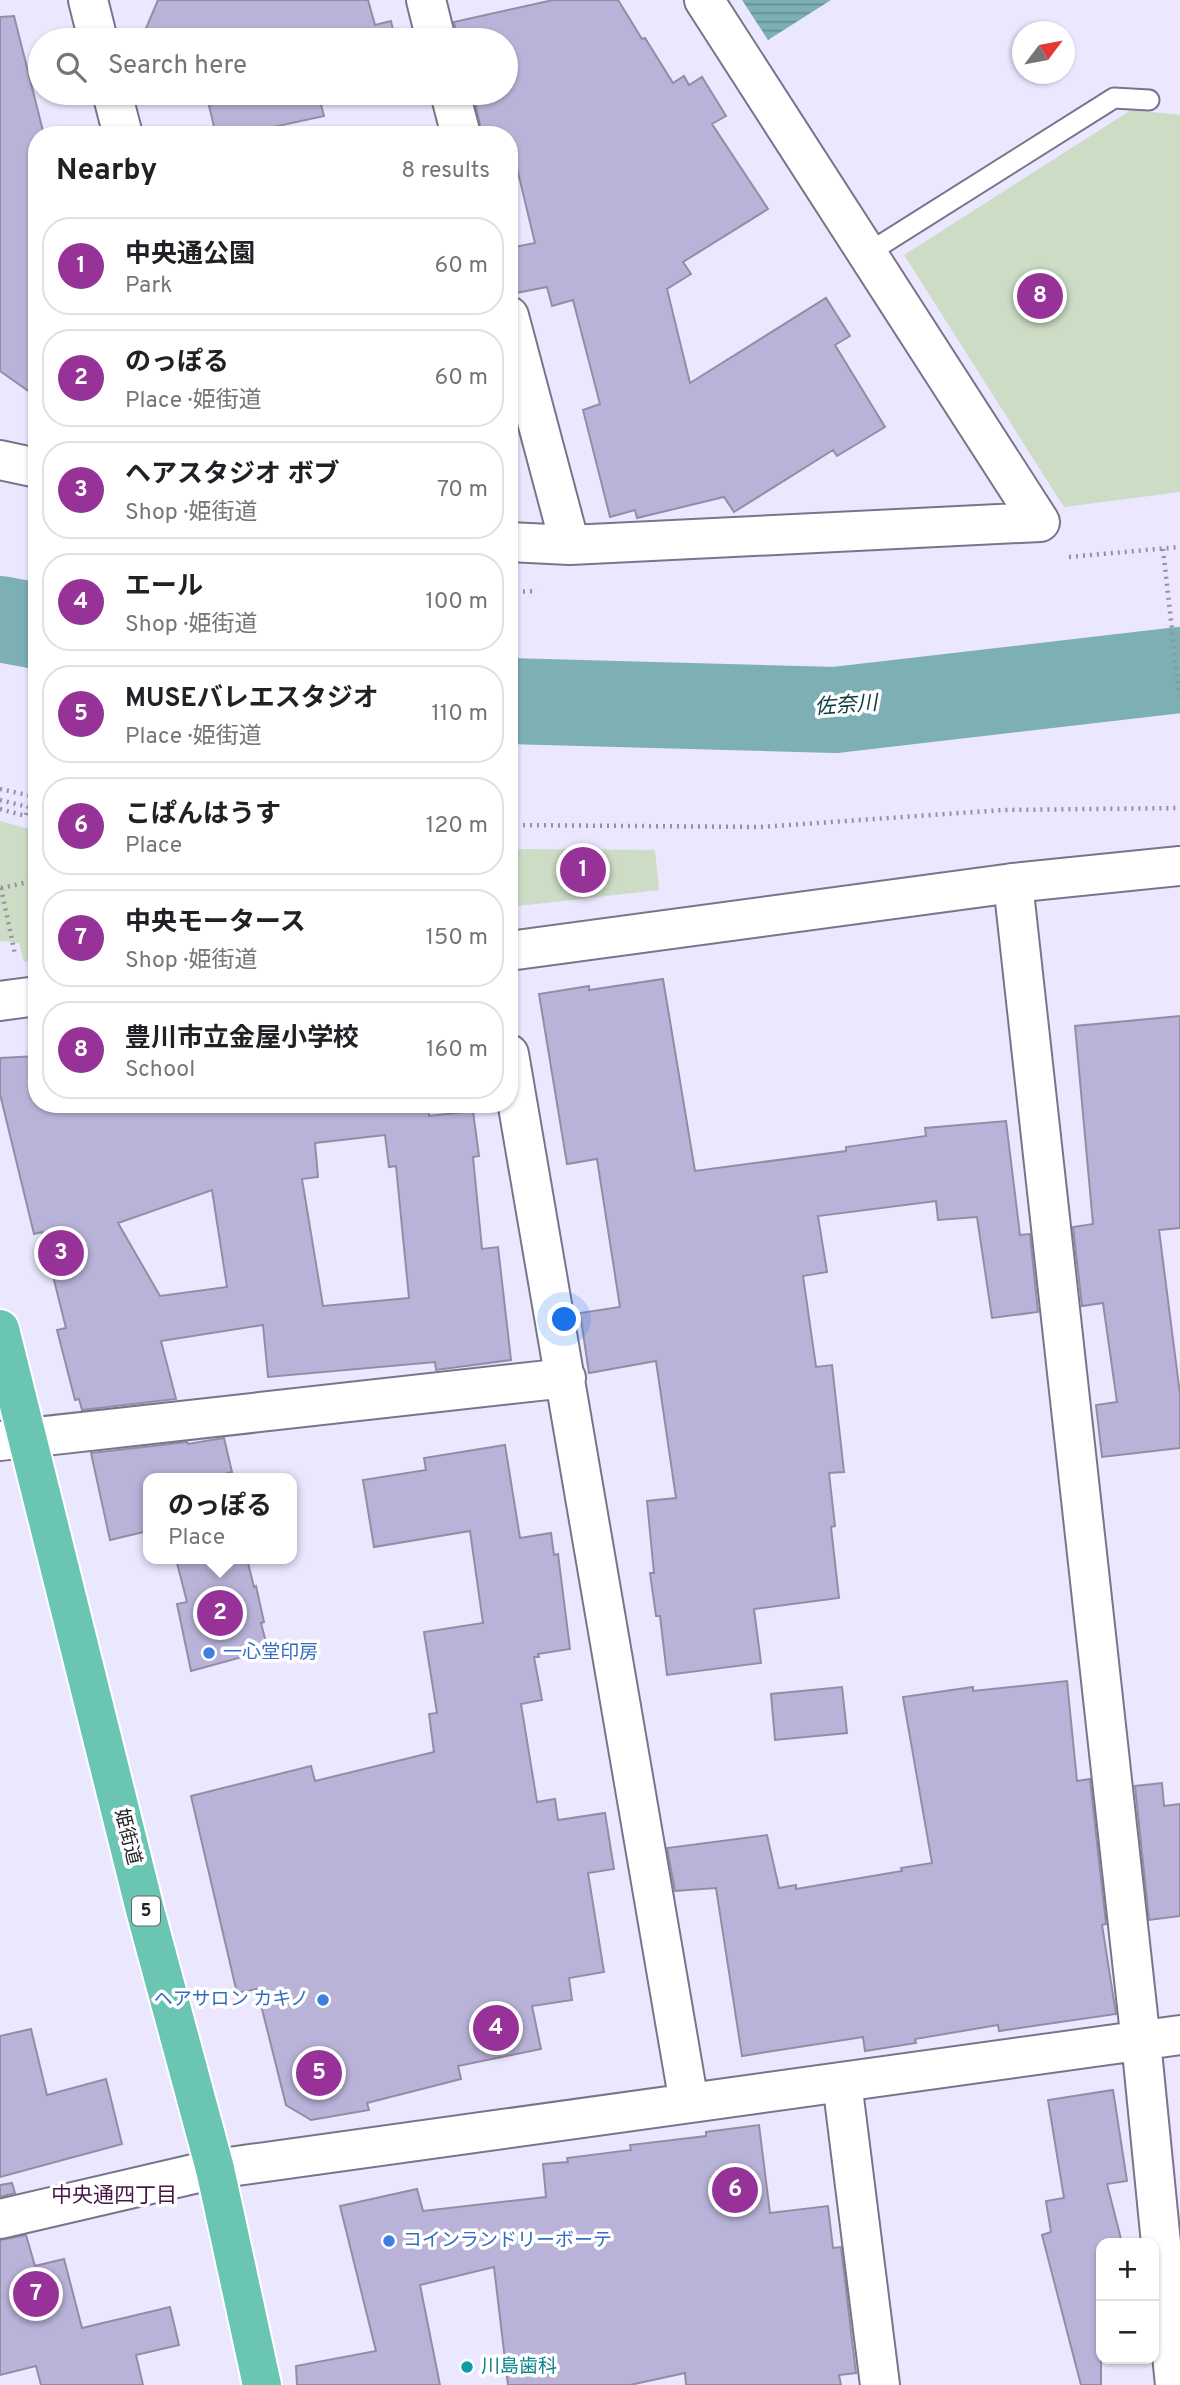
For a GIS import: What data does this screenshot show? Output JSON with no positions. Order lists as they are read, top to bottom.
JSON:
{
  "streets": {
    "main road": ["姫街道", "5"]
  },
  "districts": ["中央通四丁目"],
  "water": ["佐奈川"],
  "places": [
    "一心堂印房",
    "ヘアサロン カキノ",
    "コインランドリーボーテ",
    "川島歯科"
  ],
  "north": "top right",
  "page": {
    "search": "Search here",
    "heading": ["Nearby", "8 results"],
    "list": [
      {
        "mark": "1",
        "name": "中央通公園",
        "note": "Park",
        "value": "60 m"
      },
      {
        "mark": "2",
        "name": "のっぽる",
        "note": "Place · 姫街道",
        "value": "60 m"
      },
      {
        "mark": "3",
        "name": "ヘアスタジオ ボブ",
        "note": "Shop · 姫街道",
        "value": "70 m"
      },
      {
        "mark": "4",
        "name": "エール",
        "note": "Shop · 姫街道",
        "value": "100 m"
      },
      {
        "mark": "5",
        "name": "MUSEバレエスタジオ",
        "note": "Place · 姫街道",
        "value": "110 m"
      },
      {
        "mark": "6",
        "name": "こぱんはうす",
        "note": "Place",
        "value": "120 m"
      },
      {
        "mark": "7",
        "name": "中央モータース",
        "note": "Shop · 姫街道",
        "value": "150 m"
      },
      {
        "mark": "8",
        "name": "豊川市立金屋小学校",
        "note": "School",
        "value": "160 m"
      }
    ],
    "pins": [
      "8",
      "1",
      "3",
      "2",
      "4",
      "5",
      "6",
      "7"
    ],
    "popup": ["のっぽる", "Place"],
    "map_buttons": ["+", "−"]
  }
}
